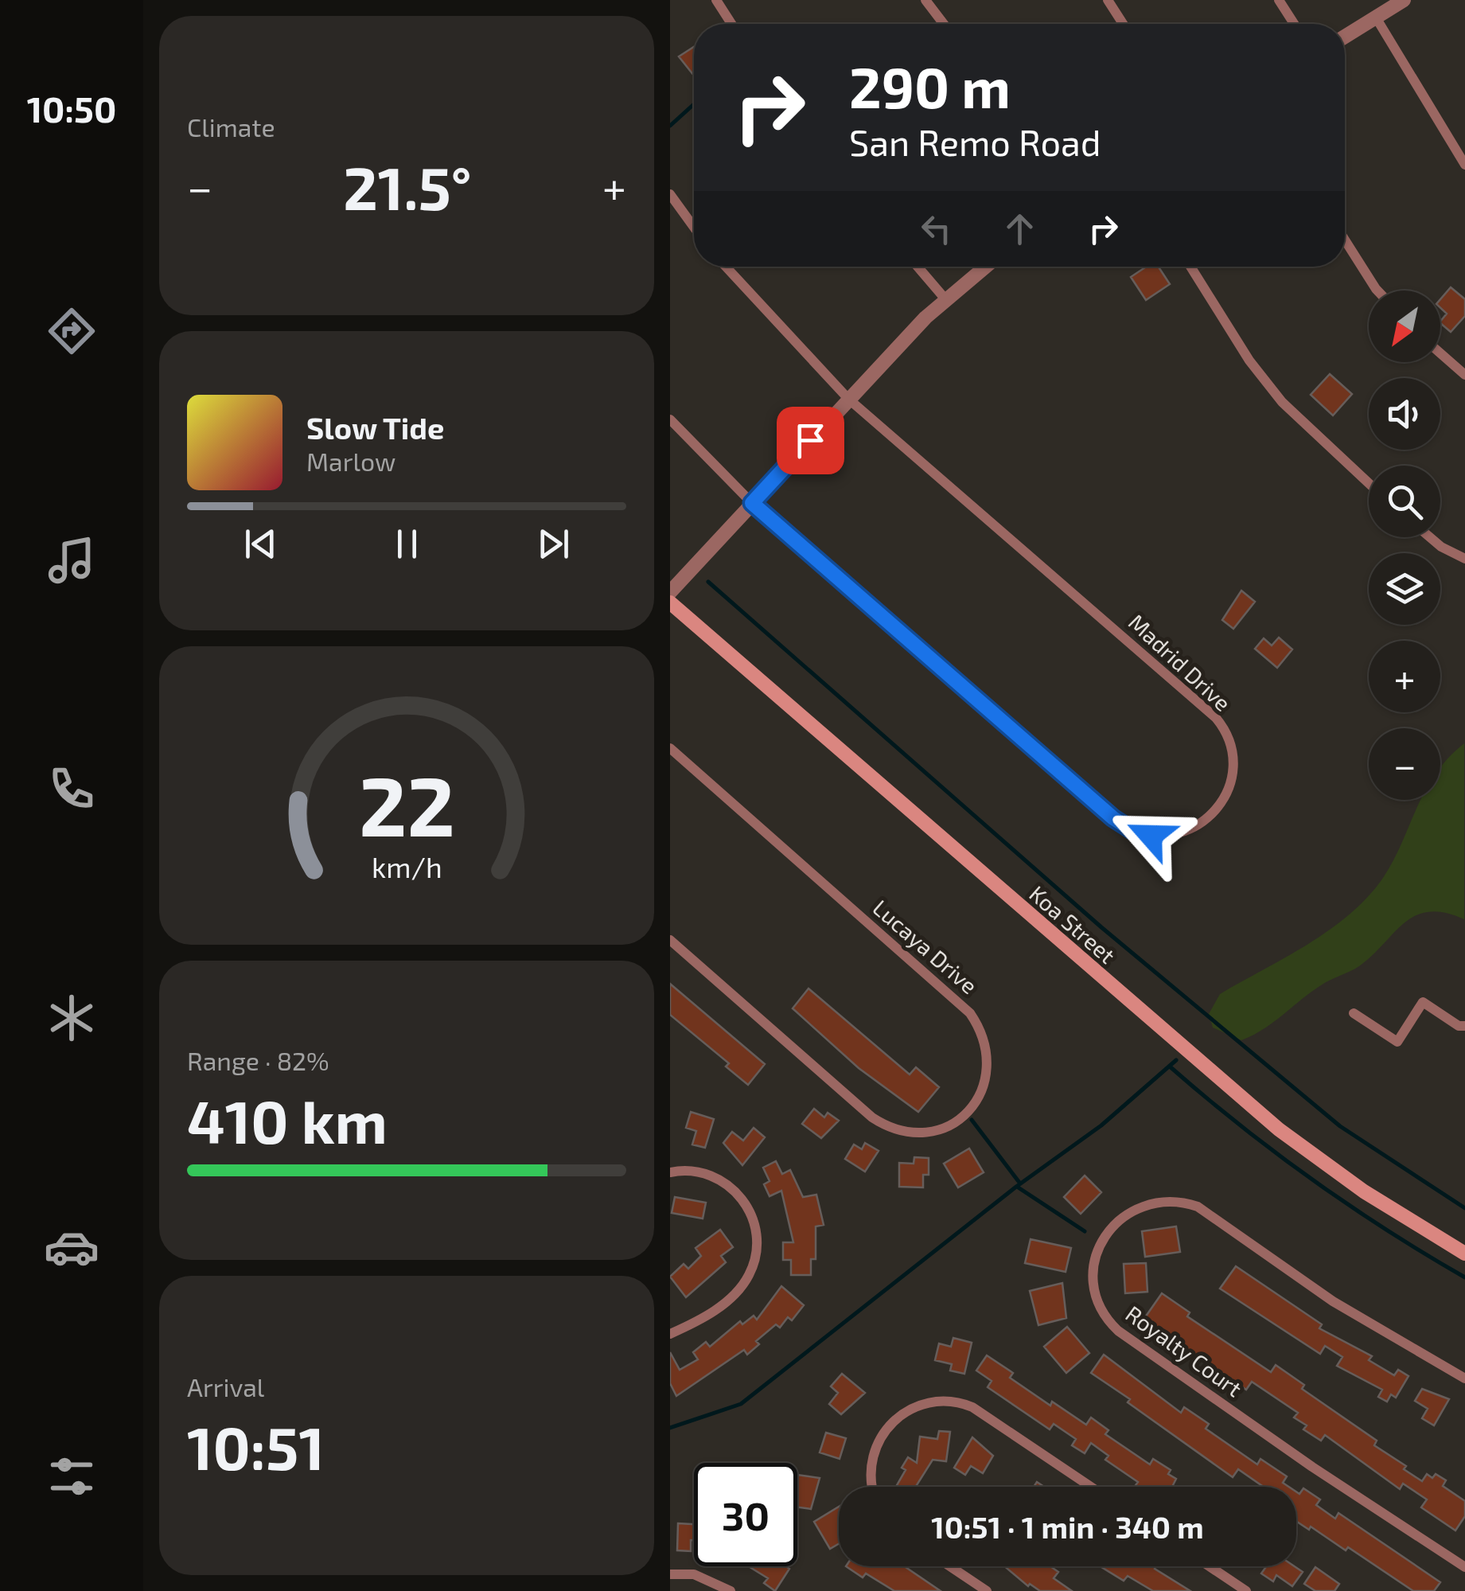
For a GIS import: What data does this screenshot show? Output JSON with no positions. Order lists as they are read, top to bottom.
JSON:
{
  "streets": {
    "main road": ["Koa Street"],
    "street": ["Madrid Drive", "Lucaya Drive", "Royalty Court"]
  },
  "north": "bottom left",
  "page": {
    "tabs": "10:50",
    "tile": [
      "Climate",
      ["Range · 82%", "410 km"],
      ["Arrival", "10:51"]
    ],
    "turn": ["290 m", "San Remo Road"],
    "heat": ["−", "21.5°", "+"],
    "map_buttons": ["+", "−"],
    "song": ["Slow Tide", "Marlow"],
    "limit": "30",
    "trip": "10:51 · 1 min · 340 m",
    "gauge": ["22", "km/h"]
  }
}
